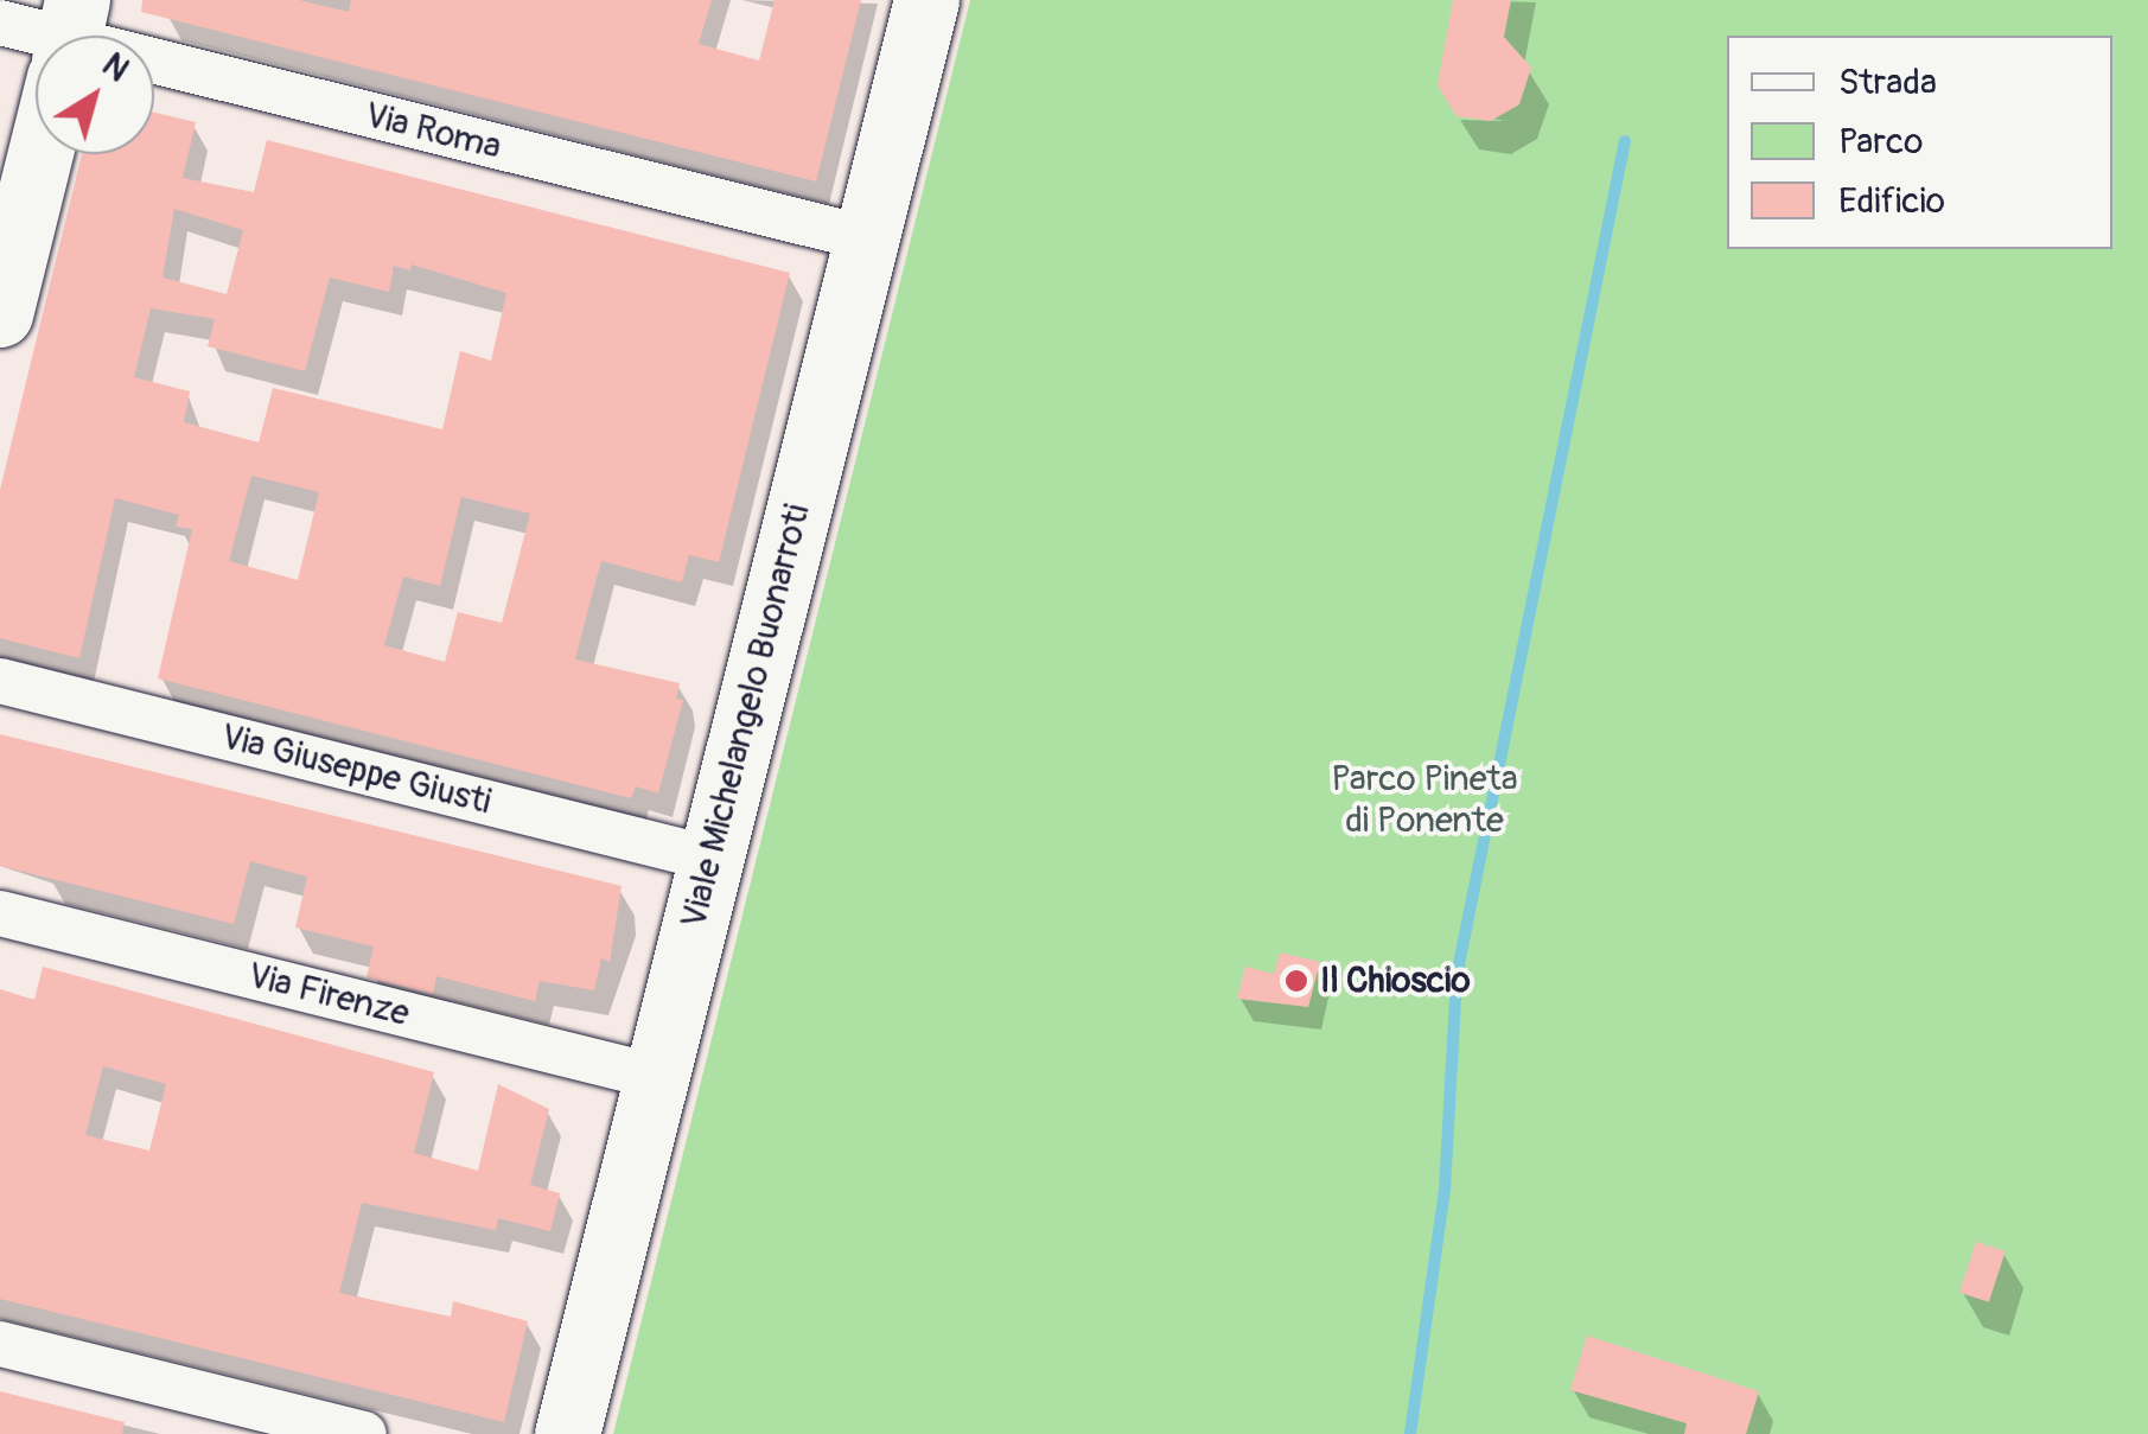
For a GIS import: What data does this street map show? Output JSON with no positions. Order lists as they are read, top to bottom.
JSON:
{
  "streets": {
    "street": [
      "Via Roma",
      "Viale Michelangelo Buonarroti",
      "Via Giuseppe Giusti",
      "Via Firenze"
    ]
  },
  "crossings": [
    ["Via Roma", "Viale Michelangelo Buonarroti"],
    ["Viale Michelangelo Buonarroti", "Via Giuseppe Giusti"],
    ["Viale Michelangelo Buonarroti", "Via Firenze"]
  ],
  "parks": ["Parco Pineta di Ponente"],
  "places": ["Il Chioscio"],
  "legend": ["Strada", "Parco", "Edificio"],
  "north": "top right"
}
